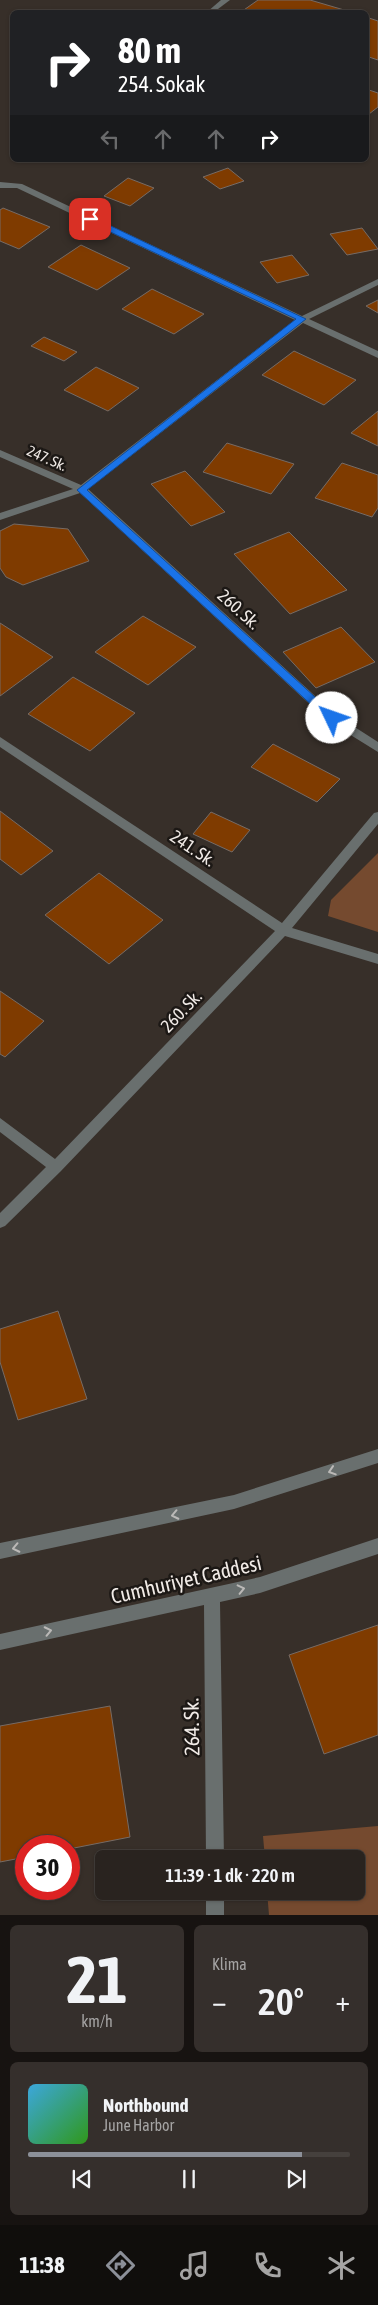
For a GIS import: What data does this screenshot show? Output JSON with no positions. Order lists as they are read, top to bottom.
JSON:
{
  "streets": {
    "street": [
      "247. Sk.",
      "260. Sk.",
      "241. Sk.",
      "Cumhuriyet Caddesi",
      "264. Sk."
    ]
  },
  "crossings": [
    ["247. Sk.", "260. Sk."],
    ["260. Sk.", "241. Sk."],
    ["Cumhuriyet Caddesi", "264. Sk."]
  ],
  "page": {
    "turn": ["80 m", "254. Sokak"],
    "limit": "30",
    "trip": "11:39 · 1 dk · 220 m",
    "tile": [
      ["21", "km/h"],
      "Klima"
    ],
    "heat": ["−", "20°", "+"],
    "song": ["Northbound", "June Harbor"],
    "tabs": "11:38"
  }
}
